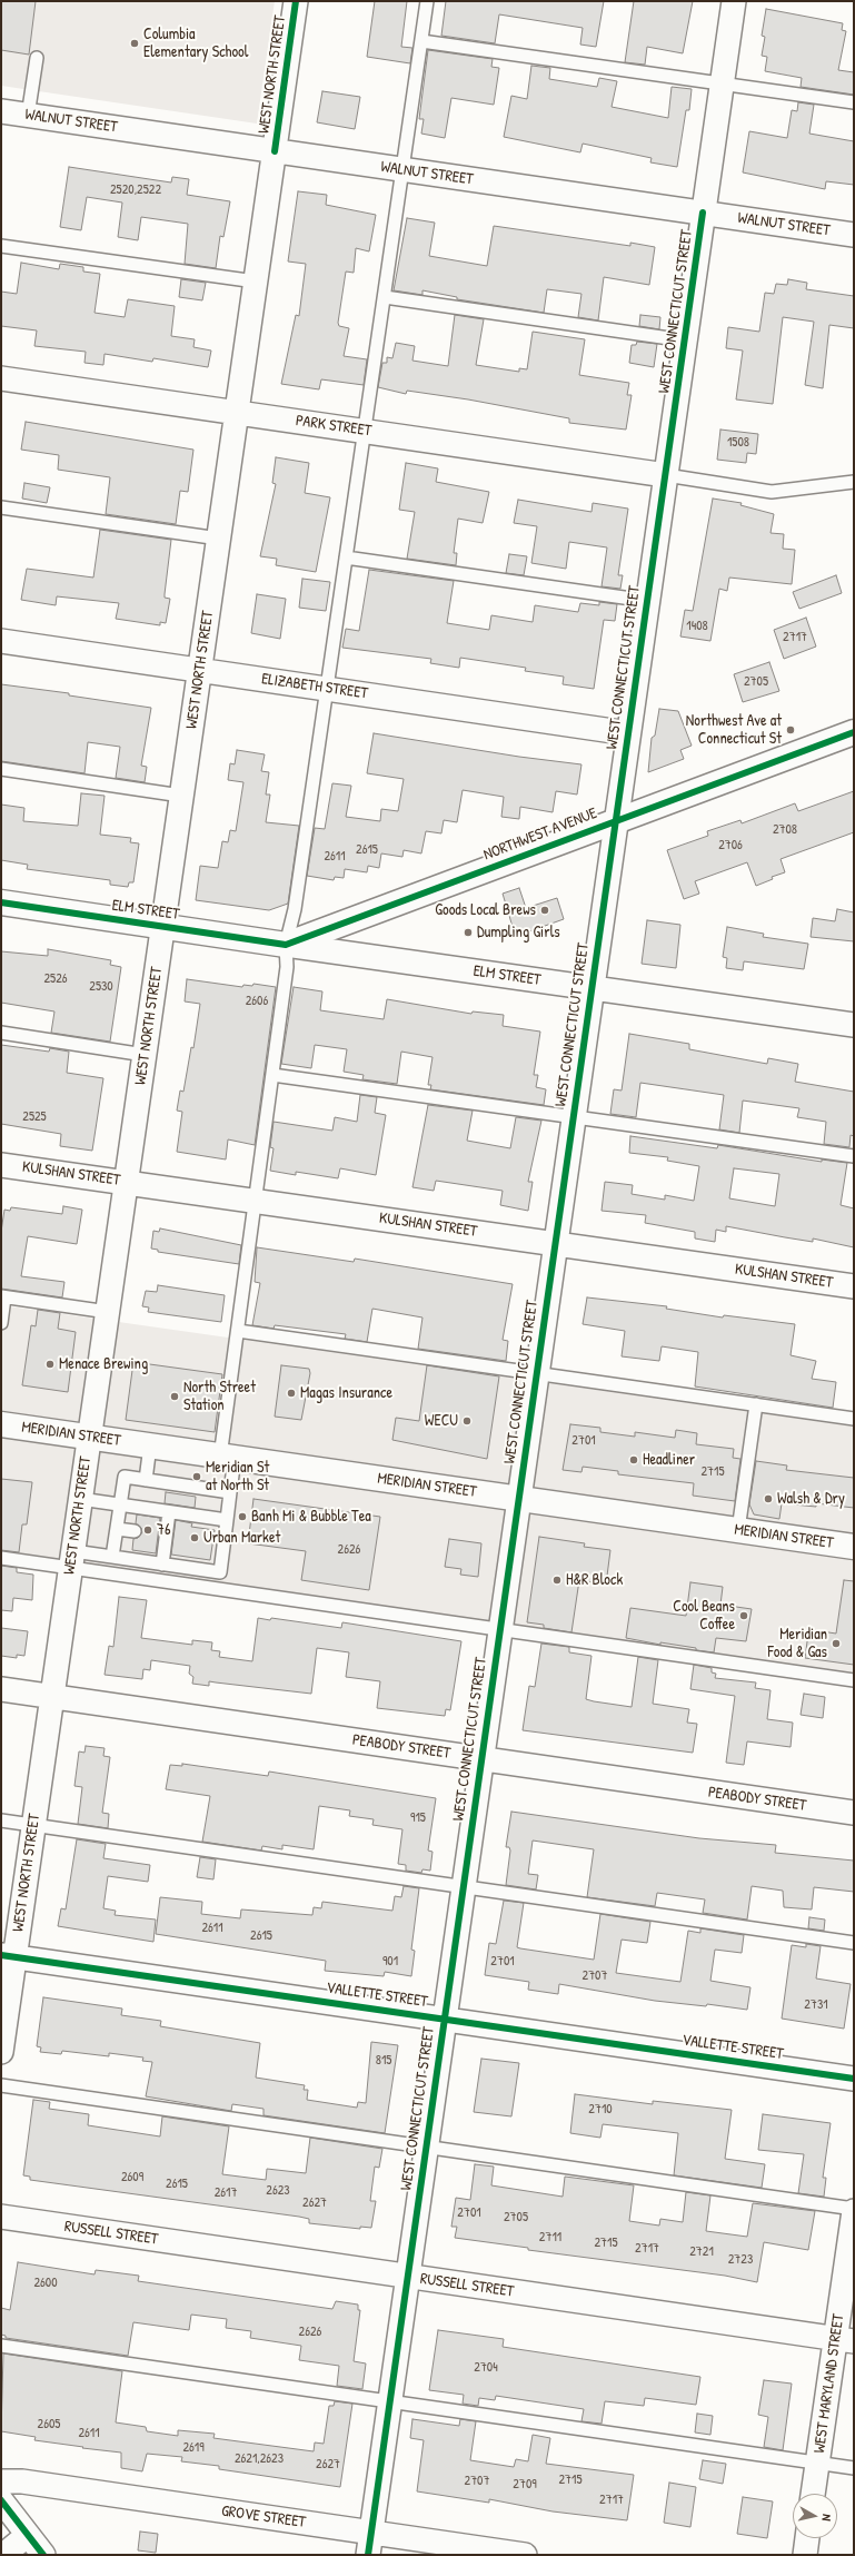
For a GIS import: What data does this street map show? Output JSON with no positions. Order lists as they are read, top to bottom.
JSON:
{
  "streets": {
    "street": [
      "WEST NORTH STREET",
      "WALNUT STREET",
      "WEST CONNECTICUT STREET",
      "PARK STREET",
      "ELIZABETH STREET",
      "NORTHWEST AVENUE",
      "ELM STREET",
      "KULSHAN STREET",
      "MERIDIAN STREET",
      "PEABODY STREET",
      "VALLETTE STREET",
      "RUSSELL STREET",
      "WEST MARYLAND STREET",
      "GROVE STREET"
    ]
  },
  "crossings": [
    ["WEST NORTH STREET", "WALNUT STREET"],
    ["WEST NORTH STREET", "PARK STREET"],
    ["WEST NORTH STREET", "ELIZABETH STREET"],
    ["WEST NORTH STREET", "ELM STREET"],
    ["WEST NORTH STREET", "KULSHAN STREET"],
    ["WEST NORTH STREET", "MERIDIAN STREET"],
    ["WEST NORTH STREET", "PEABODY STREET"],
    ["WEST NORTH STREET", "VALLETTE STREET"],
    ["WALNUT STREET", "WEST CONNECTICUT STREET"],
    ["WEST CONNECTICUT STREET", "PARK STREET"],
    ["WEST CONNECTICUT STREET", "ELIZABETH STREET"],
    ["WEST CONNECTICUT STREET", "NORTHWEST AVENUE"],
    ["WEST CONNECTICUT STREET", "ELM STREET"],
    ["WEST CONNECTICUT STREET", "KULSHAN STREET"],
    ["WEST CONNECTICUT STREET", "MERIDIAN STREET"],
    ["WEST CONNECTICUT STREET", "PEABODY STREET"],
    ["WEST CONNECTICUT STREET", "VALLETTE STREET"],
    ["WEST CONNECTICUT STREET", "RUSSELL STREET"],
    ["WEST CONNECTICUT STREET", "GROVE STREET"],
    ["NORTHWEST AVENUE", "ELM STREET"],
    ["RUSSELL STREET", "WEST MARYLAND STREET"]
  ],
  "places": [
    "Columbia Elementary School",
    "Northwest Ave at Connecticut St",
    "Goods Local Brews",
    "Dumpling Girls",
    "Menace Brewing",
    "Magas Insurance",
    "North Street Station",
    "WECU",
    "Headliner",
    "Meridian St at North St",
    "Walsh & Dry",
    "Banh Mi & Bubble Tea",
    "76",
    "Urban Market",
    "H&R Block",
    "Cool Beans Coffee",
    "Meridian Food & Gas"
  ],
  "house_numbers": [
    "2520,2522",
    "1508",
    "1408",
    "2717",
    "2705",
    "2708",
    "2706",
    "2615",
    "2611",
    "2526",
    "2530",
    "2606",
    "2525",
    "2701",
    "2715",
    "2626",
    "915",
    "2611",
    "2615",
    "901",
    "2701",
    "2707",
    "2731",
    "815",
    "2710",
    "2609",
    "2615",
    "2623",
    "2617",
    "2627",
    "2701",
    "2705",
    "2711",
    "2715",
    "2717",
    "2721",
    "2723",
    "2600",
    "2626",
    "2704",
    "2605",
    "2611",
    "2619",
    "2621,2623",
    "2627",
    "2715",
    "2707",
    "2709",
    "2717"
  ],
  "north": "right"
}
